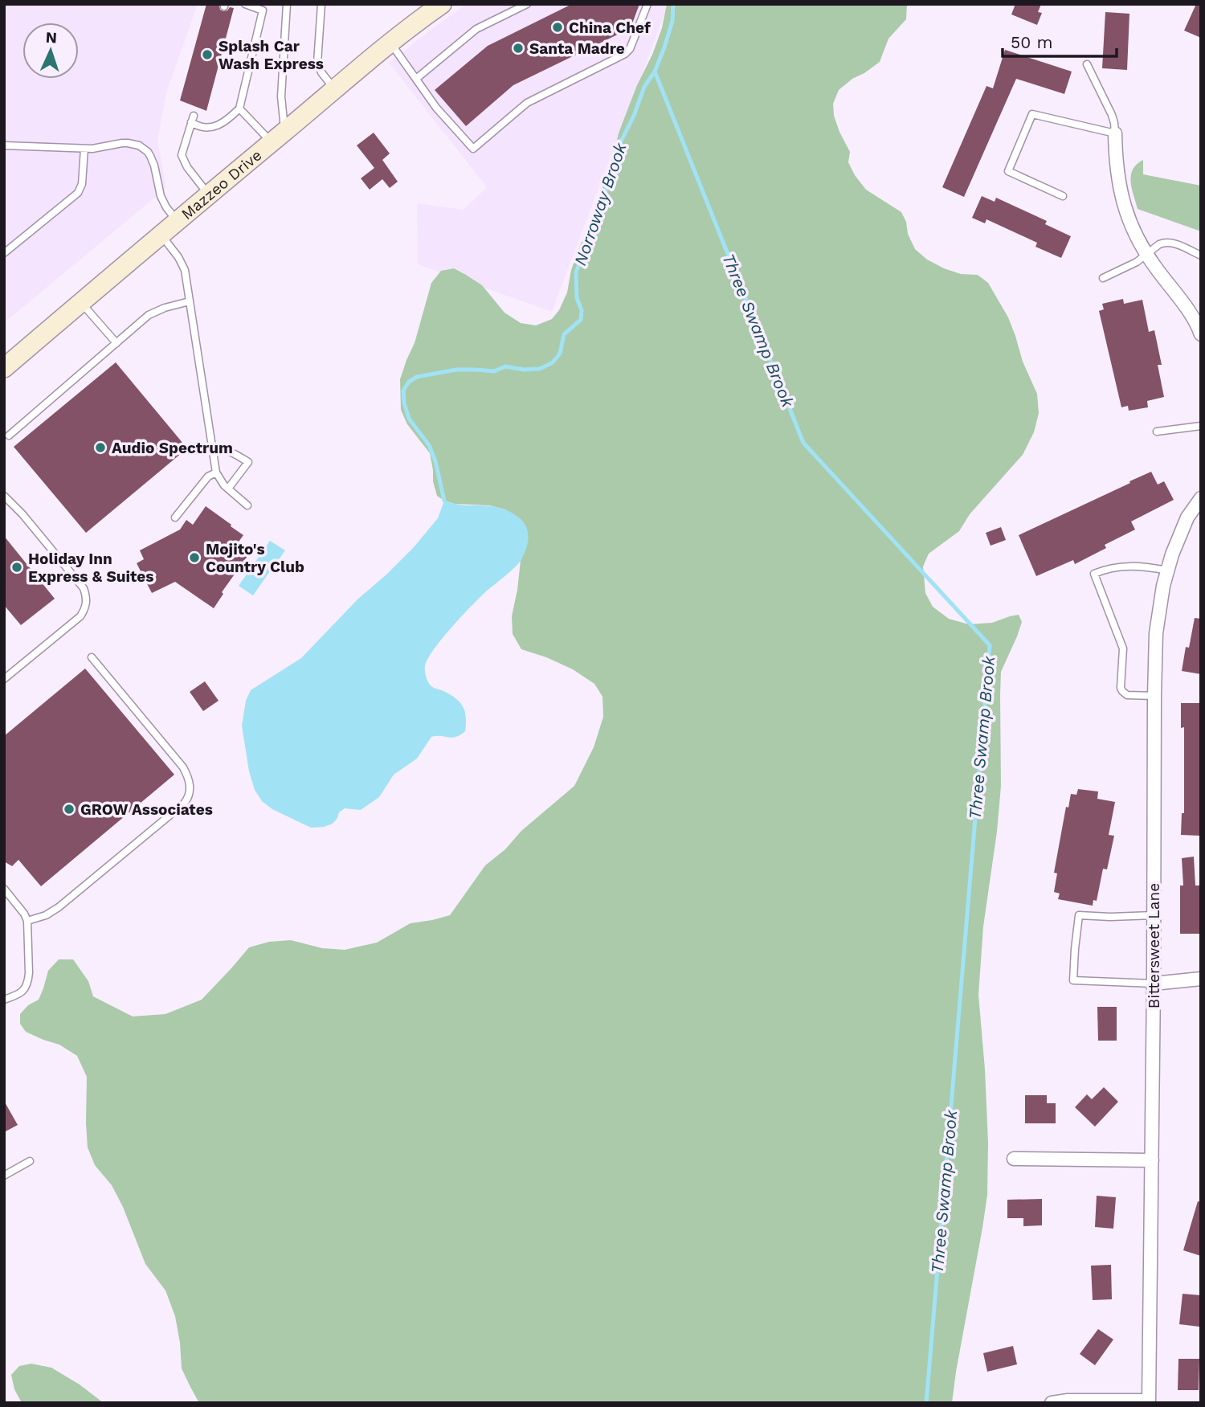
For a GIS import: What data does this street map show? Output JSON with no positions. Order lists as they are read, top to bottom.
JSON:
{
  "streets": {
    "main road": ["Mazzeo Drive"],
    "street": ["Bittersweet Lane"]
  },
  "water": ["Norroway Brook", "Three Swamp Brook"],
  "places": [
    "China Chef",
    "Santa Madre",
    "Splash Car Wash Express",
    "Audio Spectrum",
    "Mojito's Country Club",
    "Holiday Inn Express & Suites",
    "GROW Associates"
  ],
  "scale_bar": "50 m",
  "north": "top"
}
